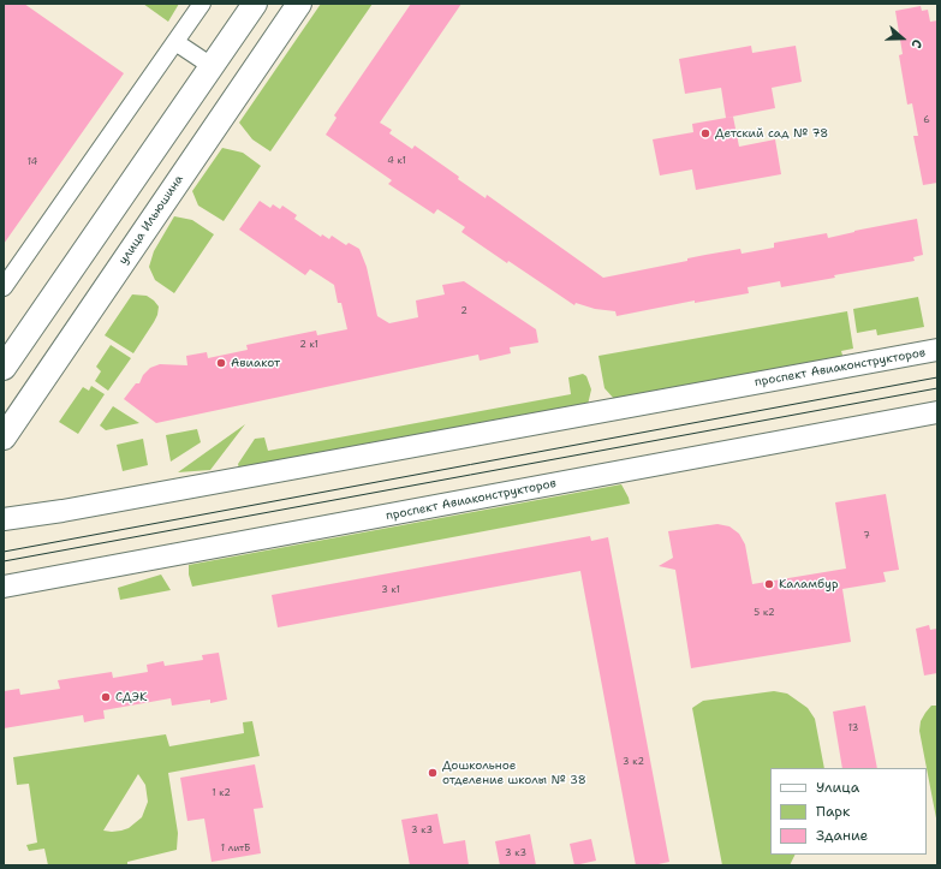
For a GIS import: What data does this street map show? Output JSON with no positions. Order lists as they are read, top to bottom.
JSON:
{
  "streets": {
    "main road": ["улица Ильюшина"],
    "street": ["проспект Авиаконструкторов"]
  },
  "places": [
    "Детский сад № 78",
    "Авиакот",
    "Каламбур",
    "СДЭК",
    "Дошкольное отделение школы № 38"
  ],
  "house_numbers": [
    "6",
    "4 к1",
    "14",
    "2",
    "2 к1",
    "7",
    "3 к1",
    "5 к2",
    "13",
    "3 к2",
    "1 к2",
    "3 к3",
    "1 литБ",
    "3 к3"
  ],
  "legend": ["Улица", "Парк", "Здание"],
  "north": "right"
}
